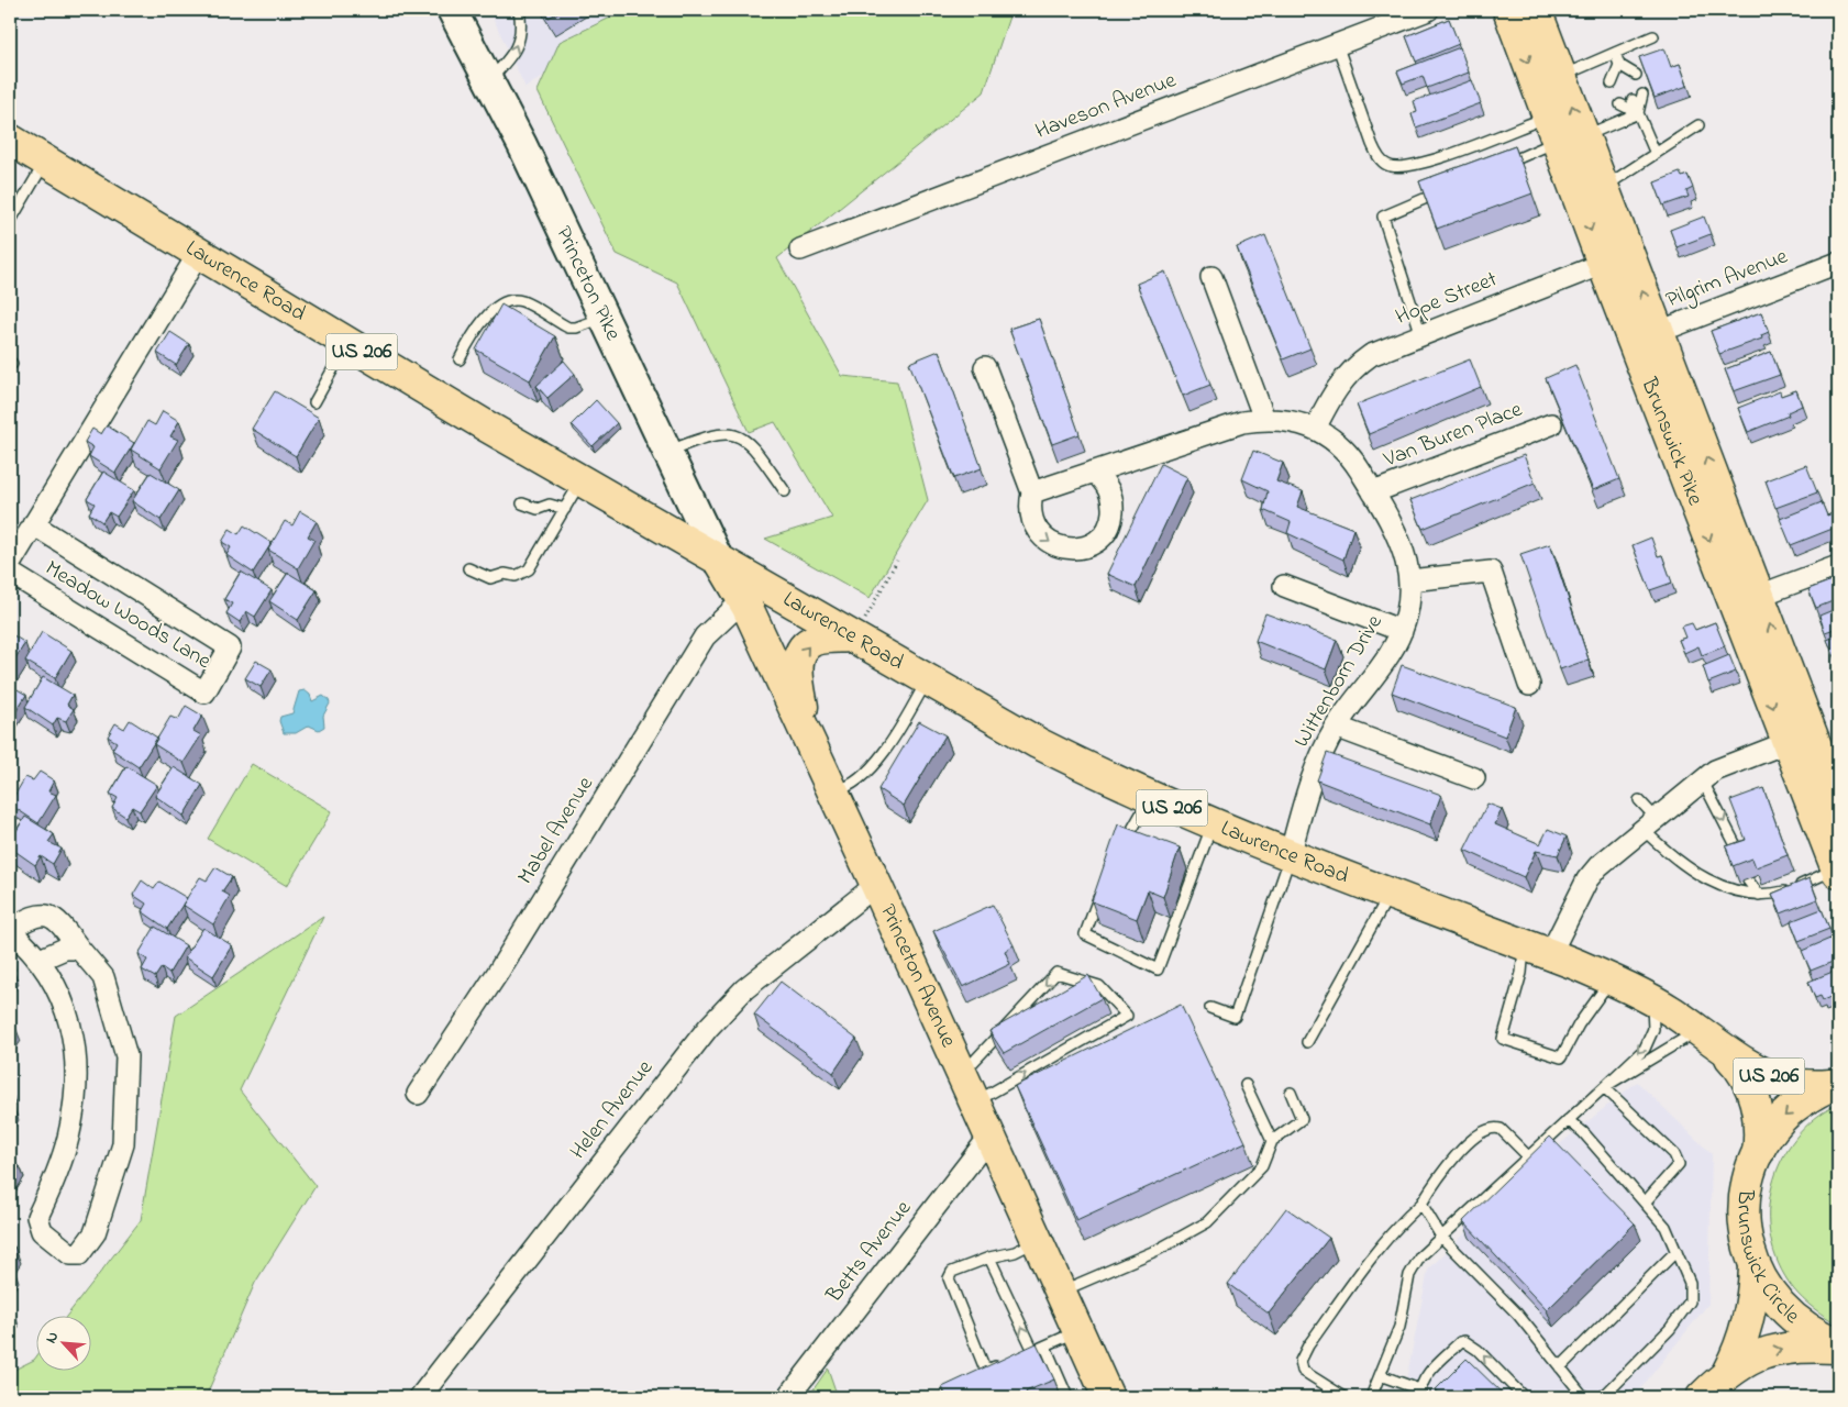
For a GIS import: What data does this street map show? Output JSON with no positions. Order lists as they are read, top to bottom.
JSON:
{
  "streets": {
    "main road": [
      "Lawrence Road",
      "Princeton Pike",
      "US 206",
      "Brunswick Pike",
      "Princeton Avenue",
      "Brunswick Circle"
    ],
    "street": [
      "Haveson Avenue",
      "Pilgrim Avenue",
      "Hope Street",
      "Van Buren Place",
      "Meadow Woods Lane",
      "Wittenborn Drive",
      "Mabel Avenue",
      "Helen Avenue",
      "Betts Avenue"
    ]
  },
  "crossings": [
    ["Pilgrim Avenue", "Brunswick Pike"],
    ["Lawrence Road", "Princeton Pike"],
    ["Lawrence Road", "Wittenborn Drive"],
    ["Lawrence Road", "Princeton Avenue"],
    ["Lawrence Road", "Brunswick Circle"],
    ["Princeton Pike", "Princeton Avenue"],
    ["Hope Street", "Brunswick Pike"],
    ["Hope Street", "Wittenborn Drive"],
    ["Van Buren Place", "Wittenborn Drive"],
    ["Mabel Avenue", "Princeton Avenue"],
    ["Princeton Avenue", "Helen Avenue"],
    ["Princeton Avenue", "Betts Avenue"]
  ],
  "north": "top left"
}
